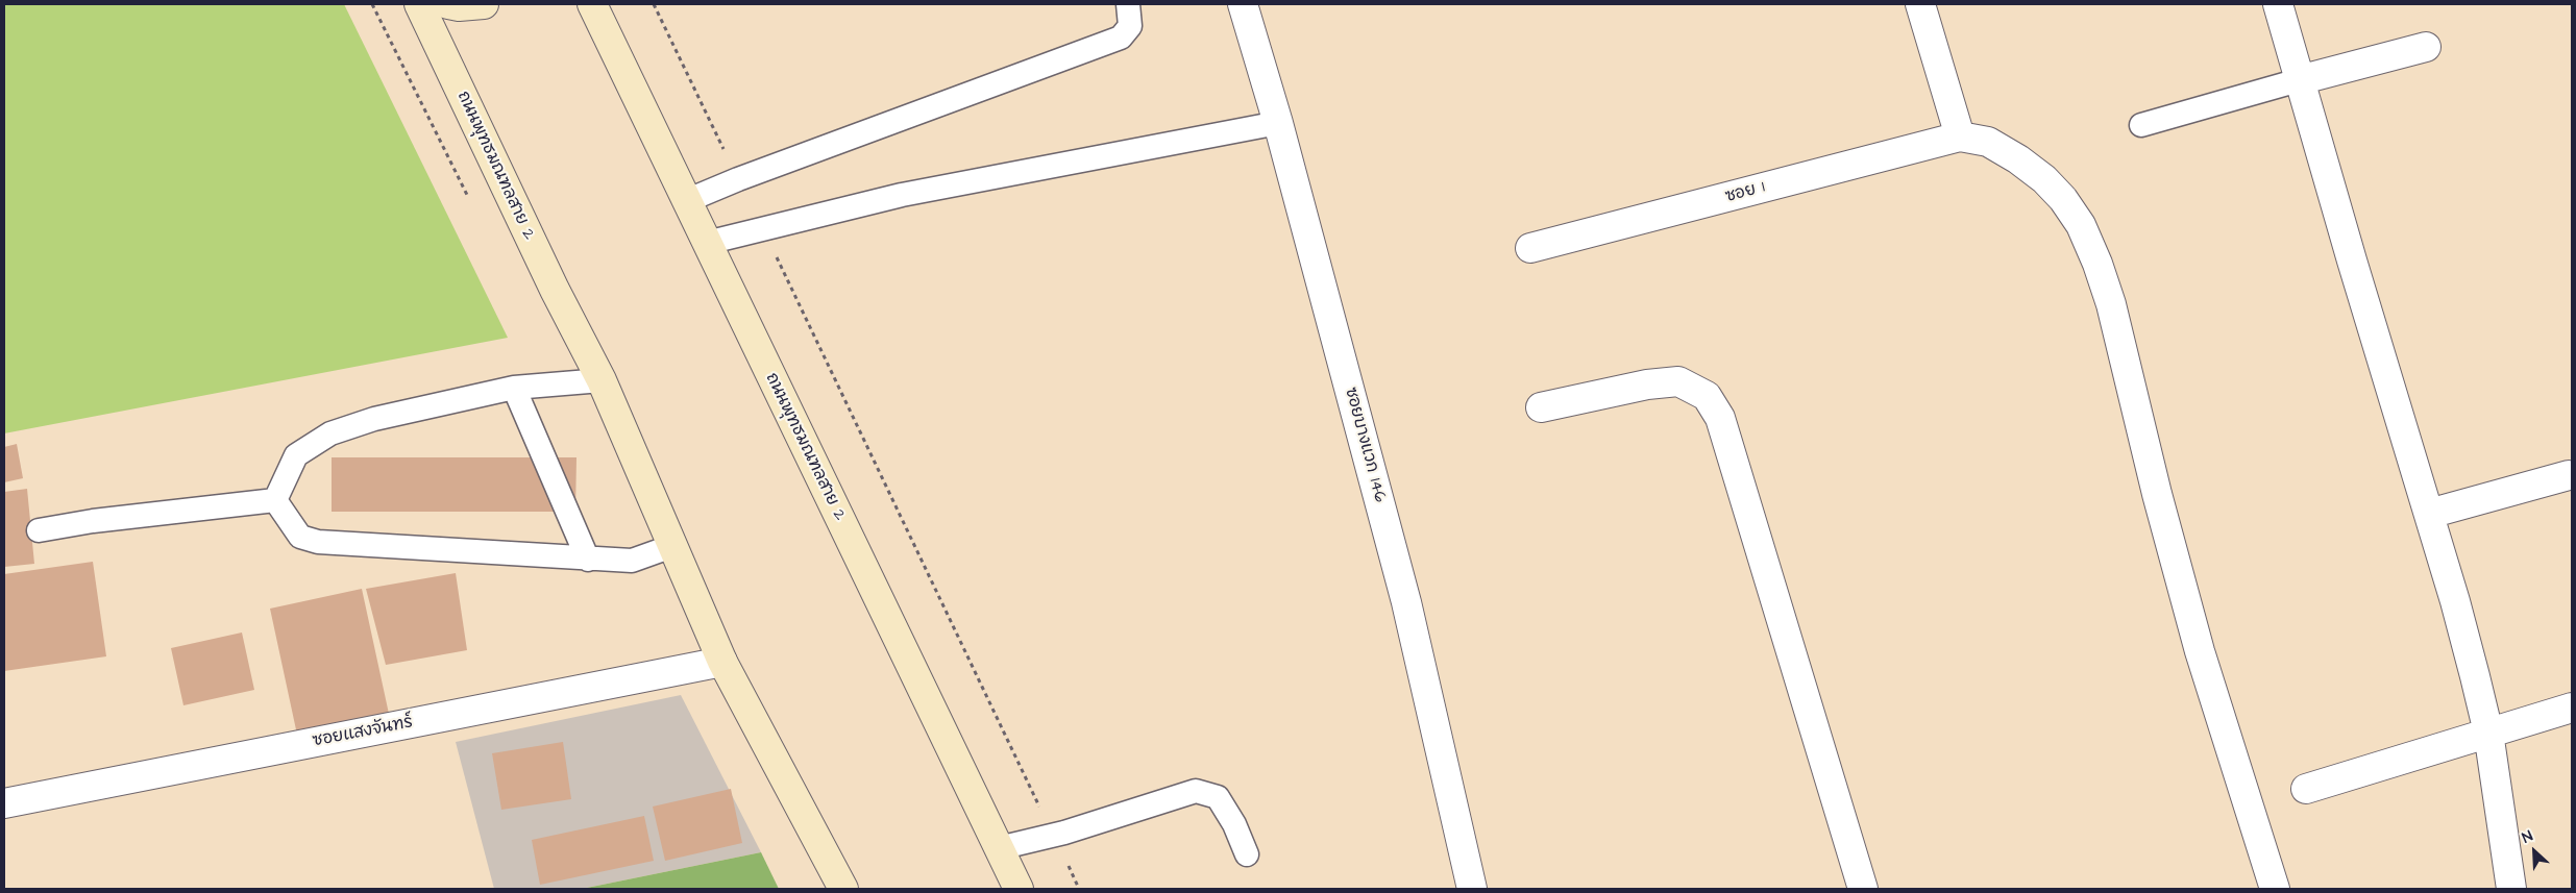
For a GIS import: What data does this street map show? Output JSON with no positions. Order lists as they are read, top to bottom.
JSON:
{
  "streets": {
    "main road": ["ถนนพุทธมณฑลสาย 2"],
    "street": ["ซอย 1", "ซอยบางแวก 146", "ซอยแสงจันทร์"]
  },
  "crossings": [
    ["ถนนพุทธมณฑลสาย 2", "ซอยแสงจันทร์"]
  ],
  "north": "top left"
}
